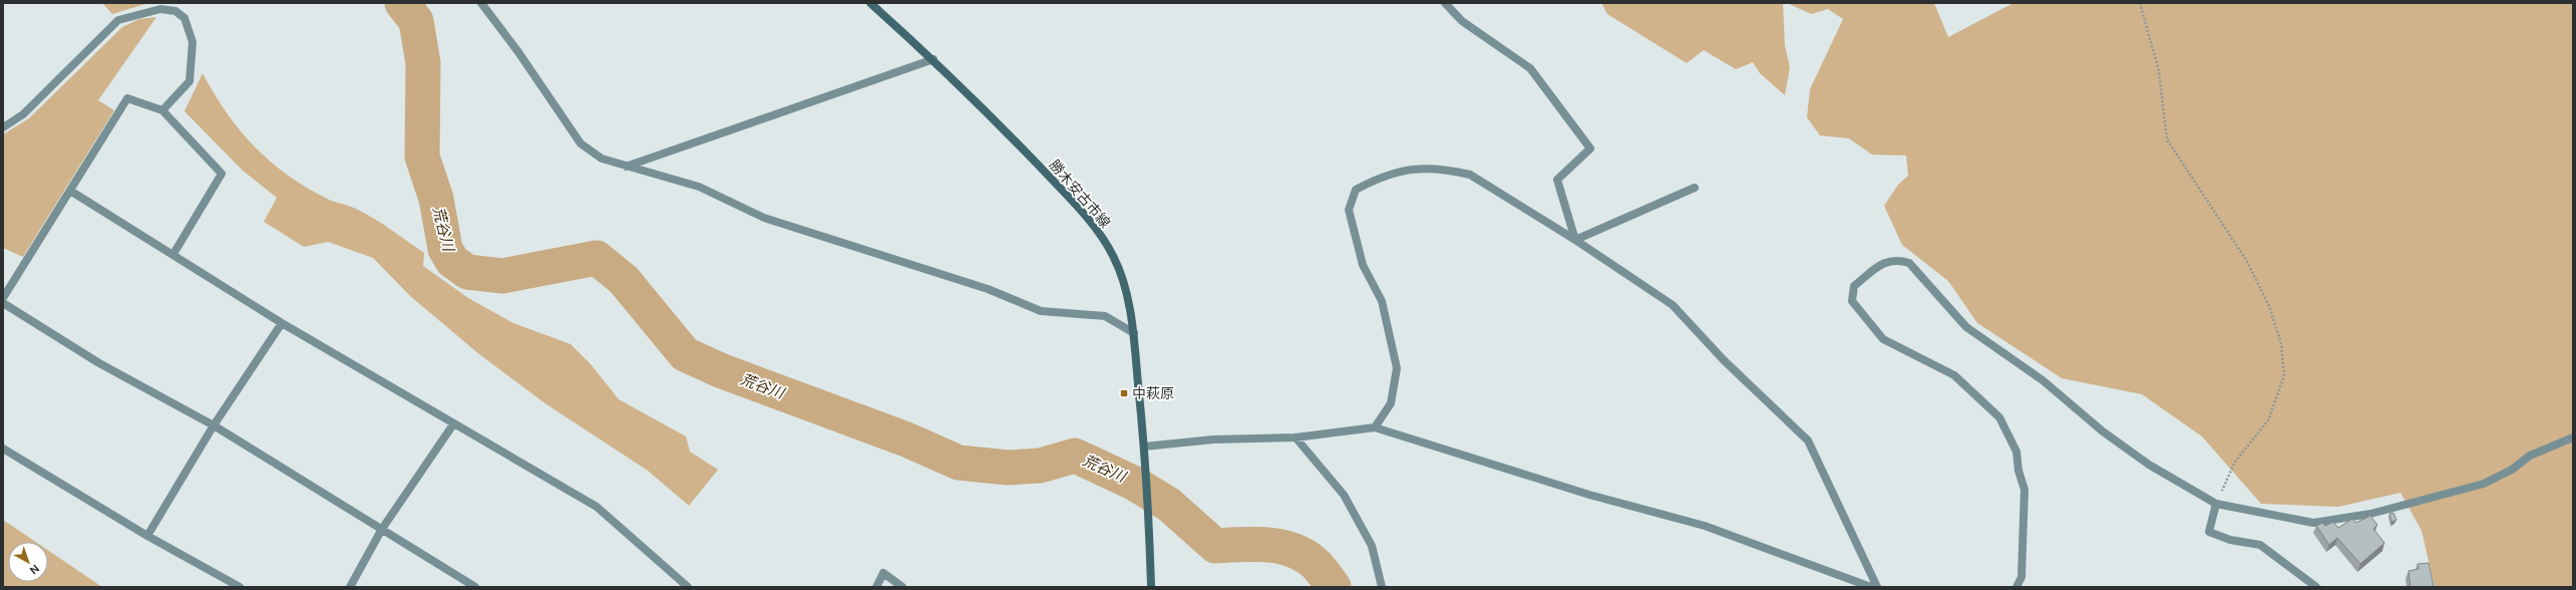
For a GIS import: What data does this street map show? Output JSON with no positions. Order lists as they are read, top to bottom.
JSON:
{
  "streets": {
    "main road": ["勝木安古市線"]
  },
  "water": ["荒谷川"],
  "places": {
    "transit": ["中萩原"]
  },
  "north": "bottom right"
}
